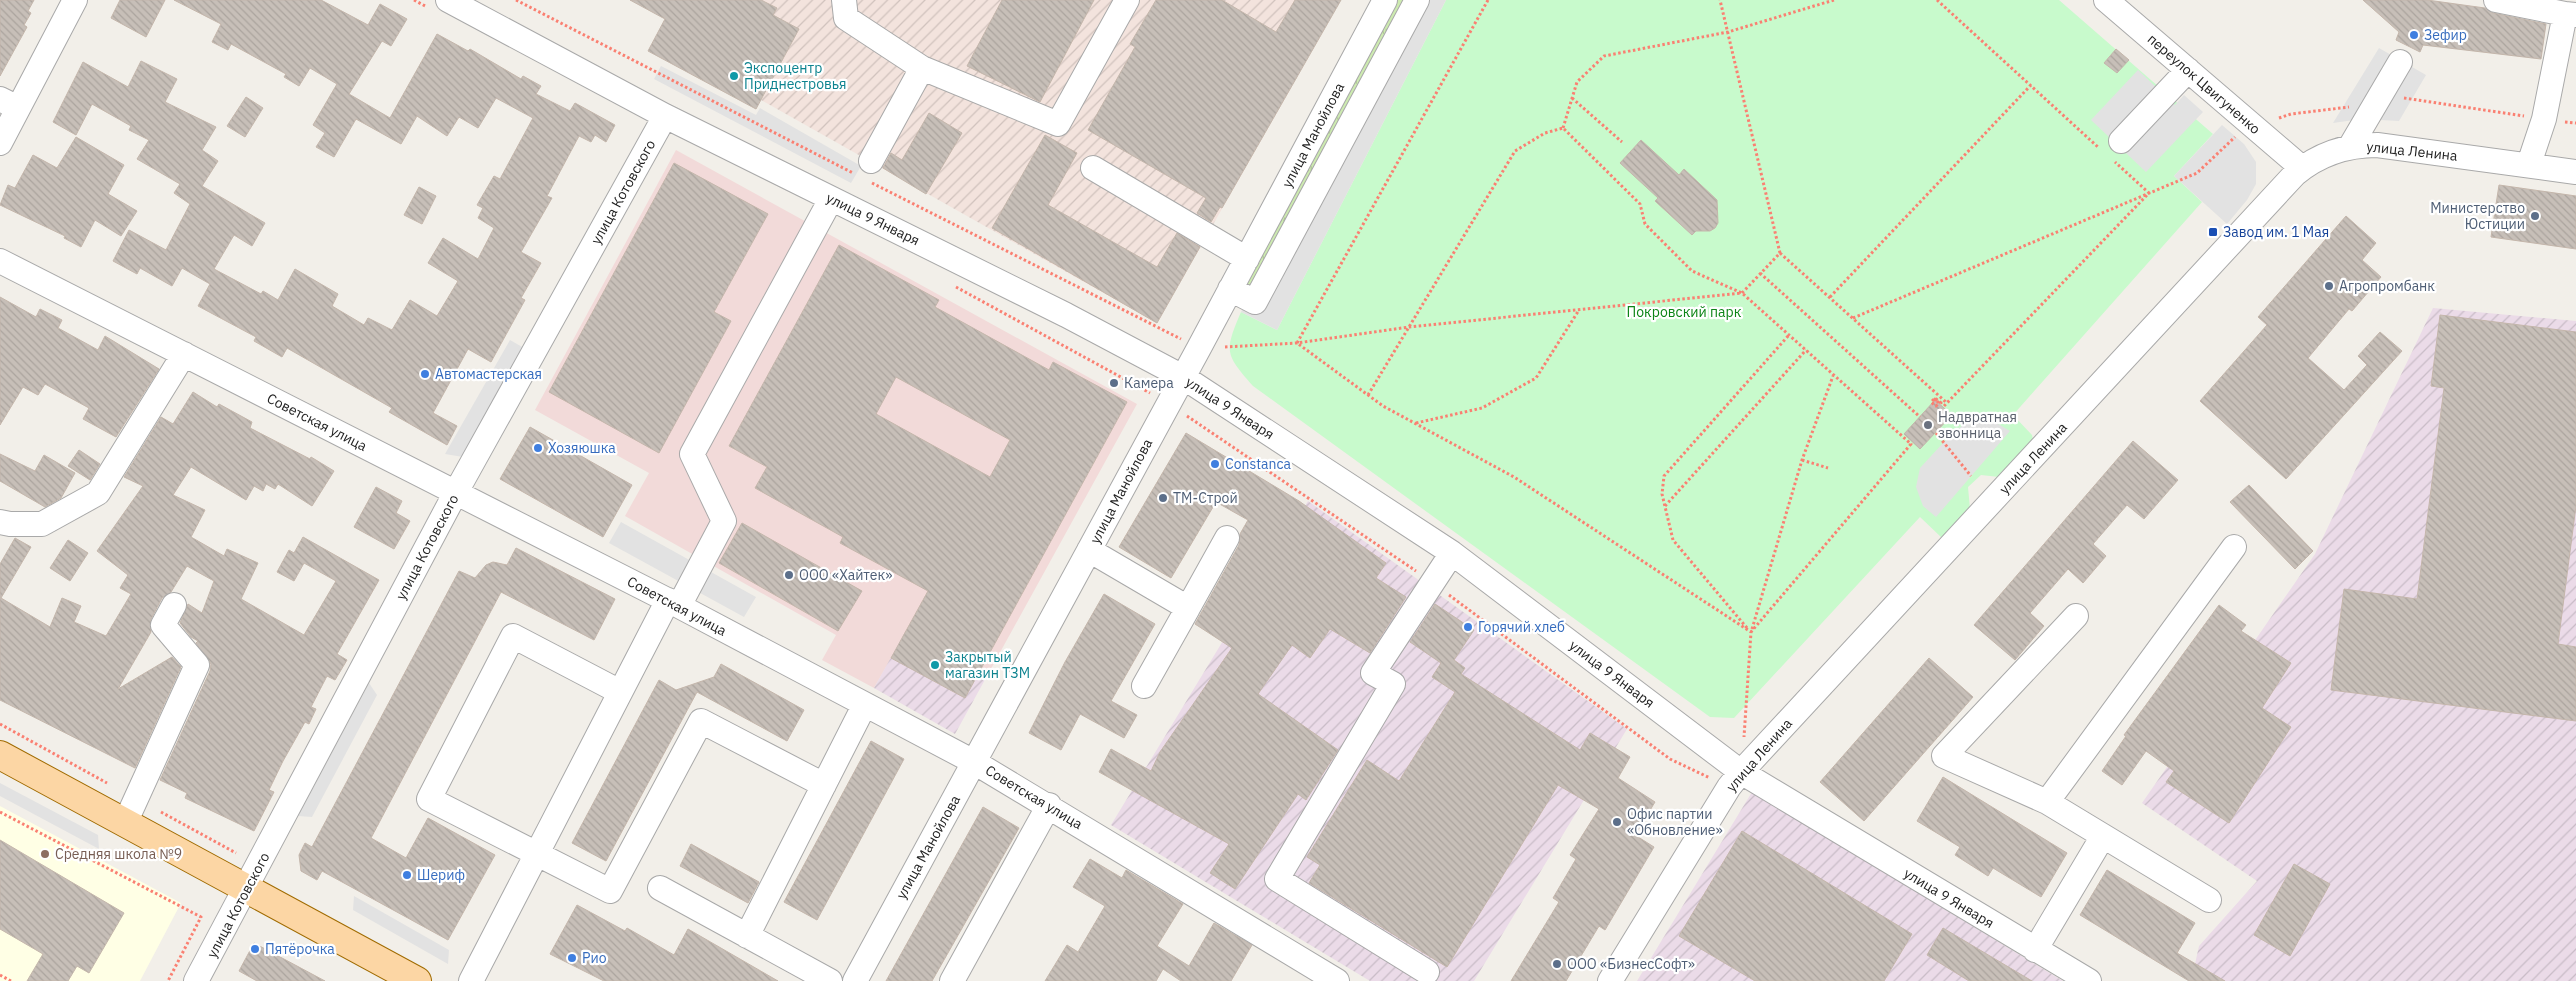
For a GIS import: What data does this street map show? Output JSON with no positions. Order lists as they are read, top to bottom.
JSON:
{
  "streets": {
    "street": [
      "переулок Цвигуненко",
      "улица Манойлова",
      "улица Ленина",
      "улица Котовского",
      "улица 9 Января",
      "Советская улица"
    ]
  },
  "crossings": [
    ["переулок Цвигуненко", "улица Ленина"],
    ["улица Манойлова", "улица 9 Января"],
    ["улица Манойлова", "Советская улица"],
    ["улица Ленина", "улица 9 Января"],
    ["улица Котовского", "улица 9 Января"],
    ["улица Котовского", "Советская улица"]
  ],
  "parks": ["Покровский парк"],
  "places": {
    "other": [
      "Зефир",
      "Экспоцентр Приднестровья",
      "Министерство Юстиции",
      "Агропромбанк",
      "Автомастерская",
      "Камера",
      "Надвратная звонница",
      "Хозяюшка",
      "Constanca",
      "ТМ-Строй",
      "ООО «Хайтек»",
      "Горячий хлеб",
      "Закрытый магазин ТЗМ",
      "Офис партии «Обновление»",
      "Средняя школа №9",
      "Шериф",
      "Пятёрочка",
      "Рио",
      "ООО «БизнесСофт»"
    ],
    "transit": ["Завод им. 1 Мая"]
  }
}
